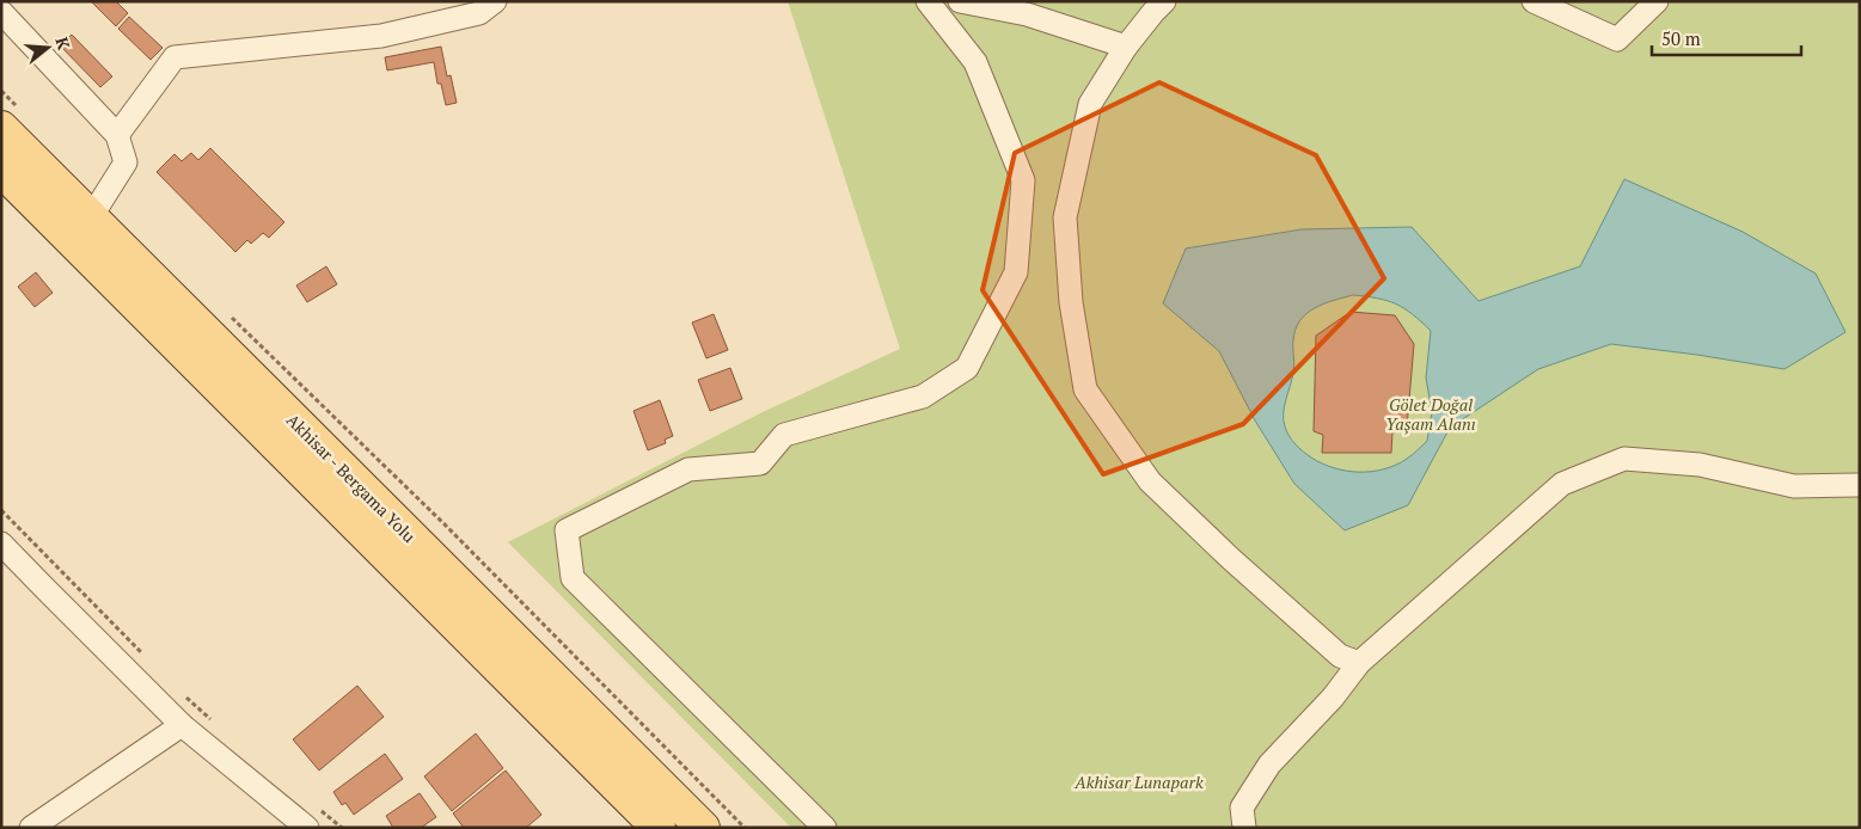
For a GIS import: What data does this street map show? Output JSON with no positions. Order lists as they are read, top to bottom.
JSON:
{
  "streets": {
    "main road": ["Akhisar - Bergama Yolu"]
  },
  "parks": ["Gölet Doğal Yaşam Alanı", "Akhisar Lunapark"],
  "scale_bar": "50 m",
  "north": "right"
}
